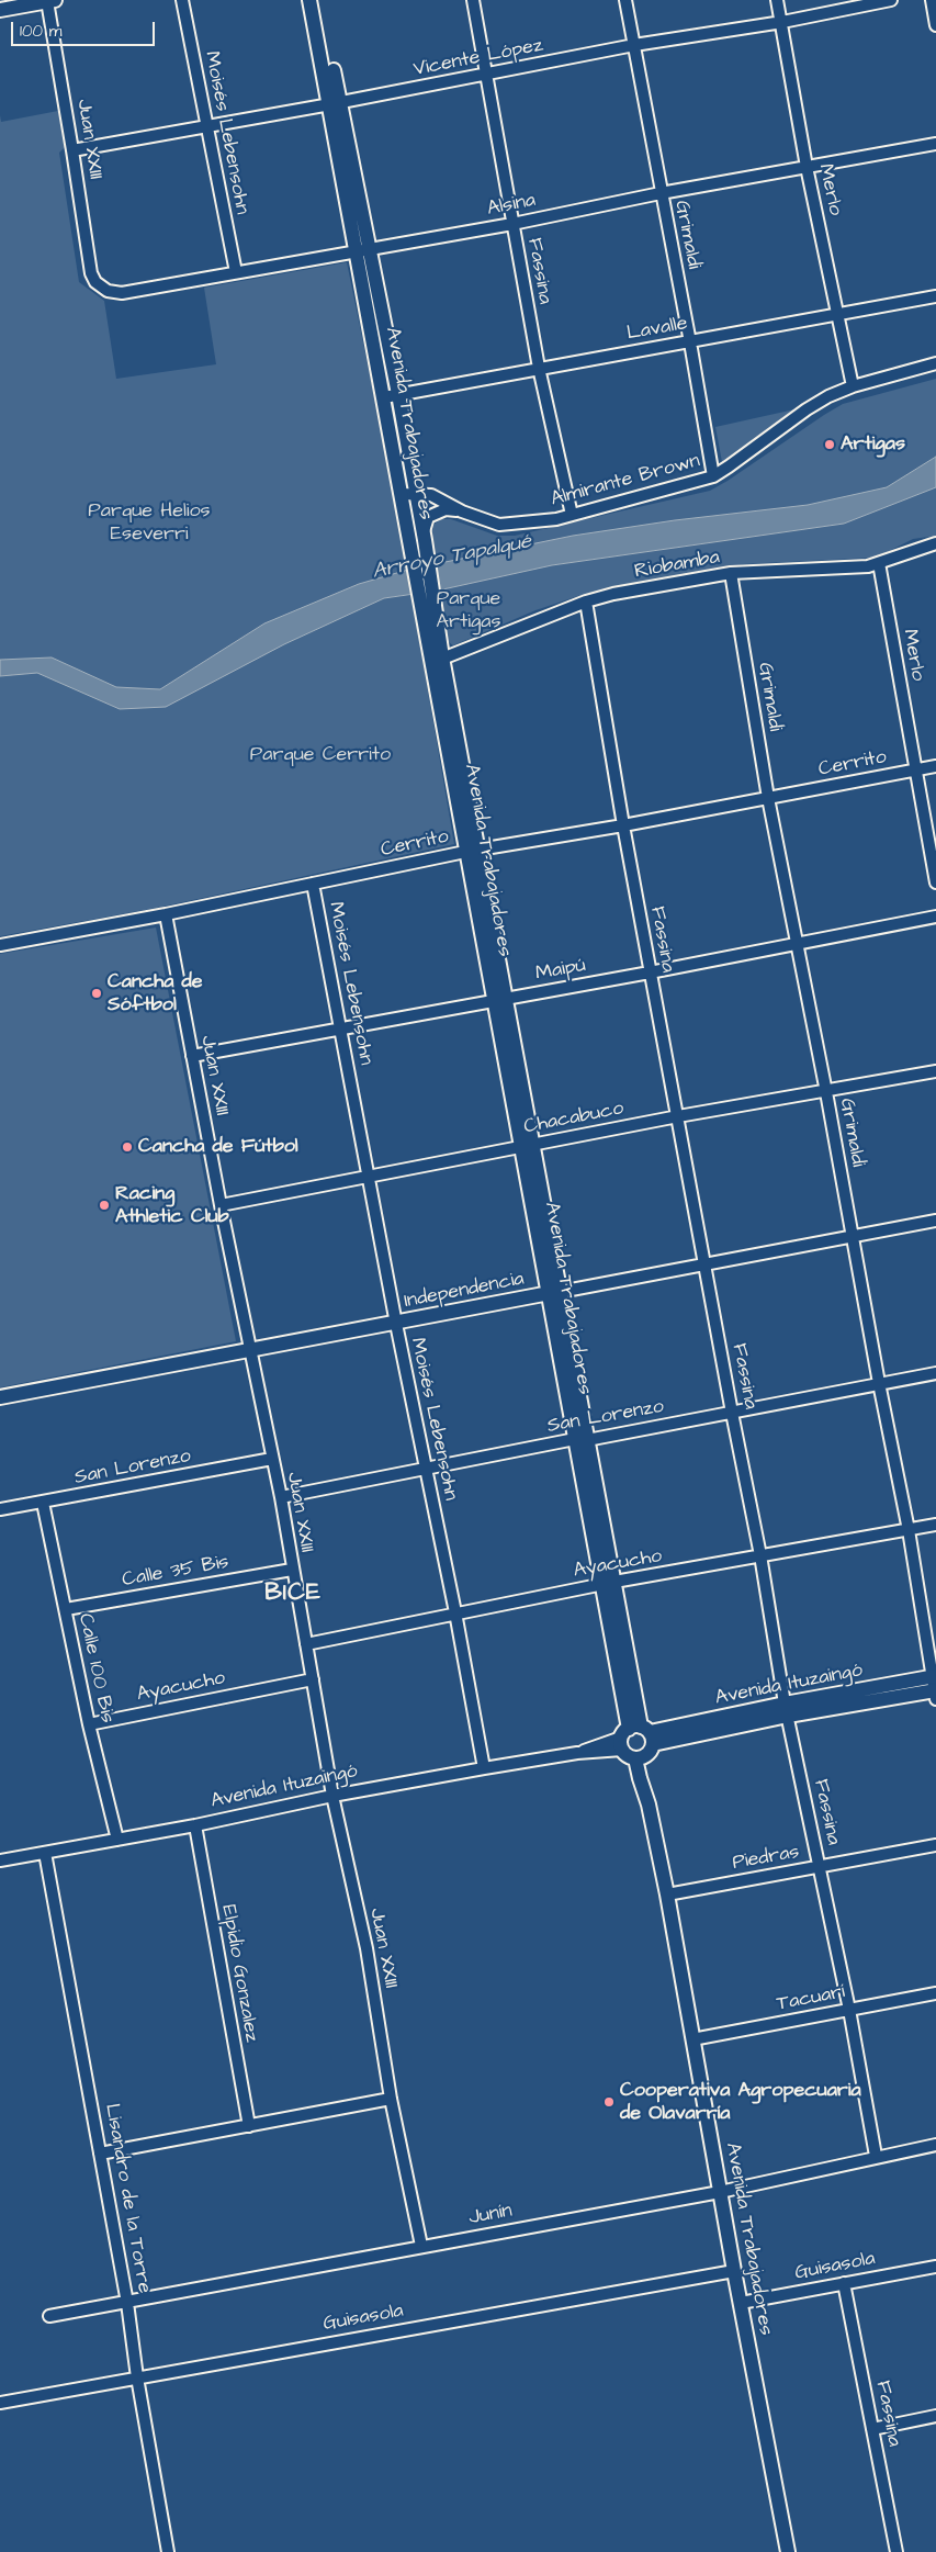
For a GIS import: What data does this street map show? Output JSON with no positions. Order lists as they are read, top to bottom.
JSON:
{
  "streets": {
    "main road": ["Avenida Trabajadores", "Independencia", "Avenida Ituzaingó"],
    "street": [
      "Vicente López",
      "Moisés Lebensohn",
      "Juan XXIII",
      "Merlo",
      "Alsina",
      "Grimaldi",
      "Fassina",
      "Lavalle",
      "Almirante Brown",
      "Riobamba",
      "Cerrito",
      "Maipú",
      "Chacabuco",
      "San Lorenzo",
      "Ayacucho",
      "Calle 35 Bis",
      "Calle 100 Bis",
      "Piedras",
      "Elpidio Gonzalez",
      "Tacuarí",
      "Lisandro de la Torre",
      "Junín",
      "Guisasola"
    ]
  },
  "crossings": [
    ["Vicente López", "Moisés Lebensohn"],
    ["Vicente López", "Juan XXIII"],
    ["Vicente López", "Merlo"],
    ["Vicente López", "Grimaldi"],
    ["Vicente López", "Fassina"],
    ["Vicente López", "Avenida Trabajadores"],
    ["Moisés Lebensohn", "Alsina"],
    ["Moisés Lebensohn", "Cerrito"],
    ["Moisés Lebensohn", "Maipú"],
    ["Moisés Lebensohn", "Chacabuco"],
    ["Moisés Lebensohn", "Independencia"],
    ["Moisés Lebensohn", "San Lorenzo"],
    ["Moisés Lebensohn", "Ayacucho"],
    ["Moisés Lebensohn", "Avenida Ituzaingó"],
    ["Juan XXIII", "Alsina"],
    ["Juan XXIII", "Cerrito"],
    ["Juan XXIII", "Maipú"],
    ["Juan XXIII", "Chacabuco"],
    ["Juan XXIII", "Independencia"],
    ["Juan XXIII", "San Lorenzo"],
    ["Juan XXIII", "Ayacucho"],
    ["Juan XXIII", "Calle 35 Bis"],
    ["Juan XXIII", "Avenida Ituzaingó"],
    ["Juan XXIII", "Junín"],
    ["Merlo", "Alsina"],
    ["Merlo", "Lavalle"],
    ["Merlo", "Almirante Brown"],
    ["Merlo", "Riobamba"],
    ["Merlo", "Cerrito"],
    ["Alsina", "Grimaldi"],
    ["Alsina", "Fassina"],
    ["Alsina", "Avenida Trabajadores"],
    ["Grimaldi", "Lavalle"],
    ["Grimaldi", "Almirante Brown"],
    ["Grimaldi", "Riobamba"],
    ["Grimaldi", "Cerrito"],
    ["Grimaldi", "Maipú"],
    ["Grimaldi", "Chacabuco"],
    ["Grimaldi", "Independencia"],
    ["Grimaldi", "San Lorenzo"],
    ["Grimaldi", "Ayacucho"],
    ["Grimaldi", "Avenida Ituzaingó"],
    ["Fassina", "Lavalle"],
    ["Fassina", "Almirante Brown"],
    ["Fassina", "Riobamba"],
    ["Fassina", "Cerrito"],
    ["Fassina", "Maipú"],
    ["Fassina", "Chacabuco"],
    ["Fassina", "Independencia"],
    ["Fassina", "San Lorenzo"],
    ["Fassina", "Ayacucho"],
    ["Fassina", "Avenida Ituzaingó"],
    ["Fassina", "Piedras"],
    ["Fassina", "Tacuarí"],
    ["Fassina", "Junín"],
    ["Fassina", "Guisasola"],
    ["Lavalle", "Avenida Trabajadores"],
    ["Avenida Trabajadores", "Almirante Brown"],
    ["Avenida Trabajadores", "Riobamba"],
    ["Avenida Trabajadores", "Cerrito"],
    ["Avenida Trabajadores", "Maipú"],
    ["Avenida Trabajadores", "Chacabuco"],
    ["Avenida Trabajadores", "Independencia"],
    ["Avenida Trabajadores", "San Lorenzo"],
    ["Avenida Trabajadores", "Ayacucho"],
    ["Avenida Trabajadores", "Avenida Ituzaingó"],
    ["Avenida Trabajadores", "Piedras"],
    ["Avenida Trabajadores", "Tacuarí"],
    ["Avenida Trabajadores", "Junín"],
    ["Avenida Trabajadores", "Guisasola"],
    ["San Lorenzo", "Calle 100 Bis"],
    ["Ayacucho", "Calle 100 Bis"],
    ["Calle 35 Bis", "Calle 100 Bis"],
    ["Calle 100 Bis", "Avenida Ituzaingó"],
    ["Avenida Ituzaingó", "Elpidio Gonzalez"],
    ["Avenida Ituzaingó", "Lisandro de la Torre"],
    ["Lisandro de la Torre", "Junín"],
    ["Lisandro de la Torre", "Guisasola"]
  ],
  "districts": ["BICE"],
  "water": ["Arroyo Tapalqué"],
  "parks": ["Parque Helios Eseverri", "Parque Artigas", "Parque Cerrito"],
  "places": [
    "Artigas",
    "Cancha de Sóftbol",
    "Cancha de Fútbol",
    "Racing Athletic Club",
    "Cooperativa Agropecuaria de Olavarría"
  ],
  "scale_bar": "100 m"
}
